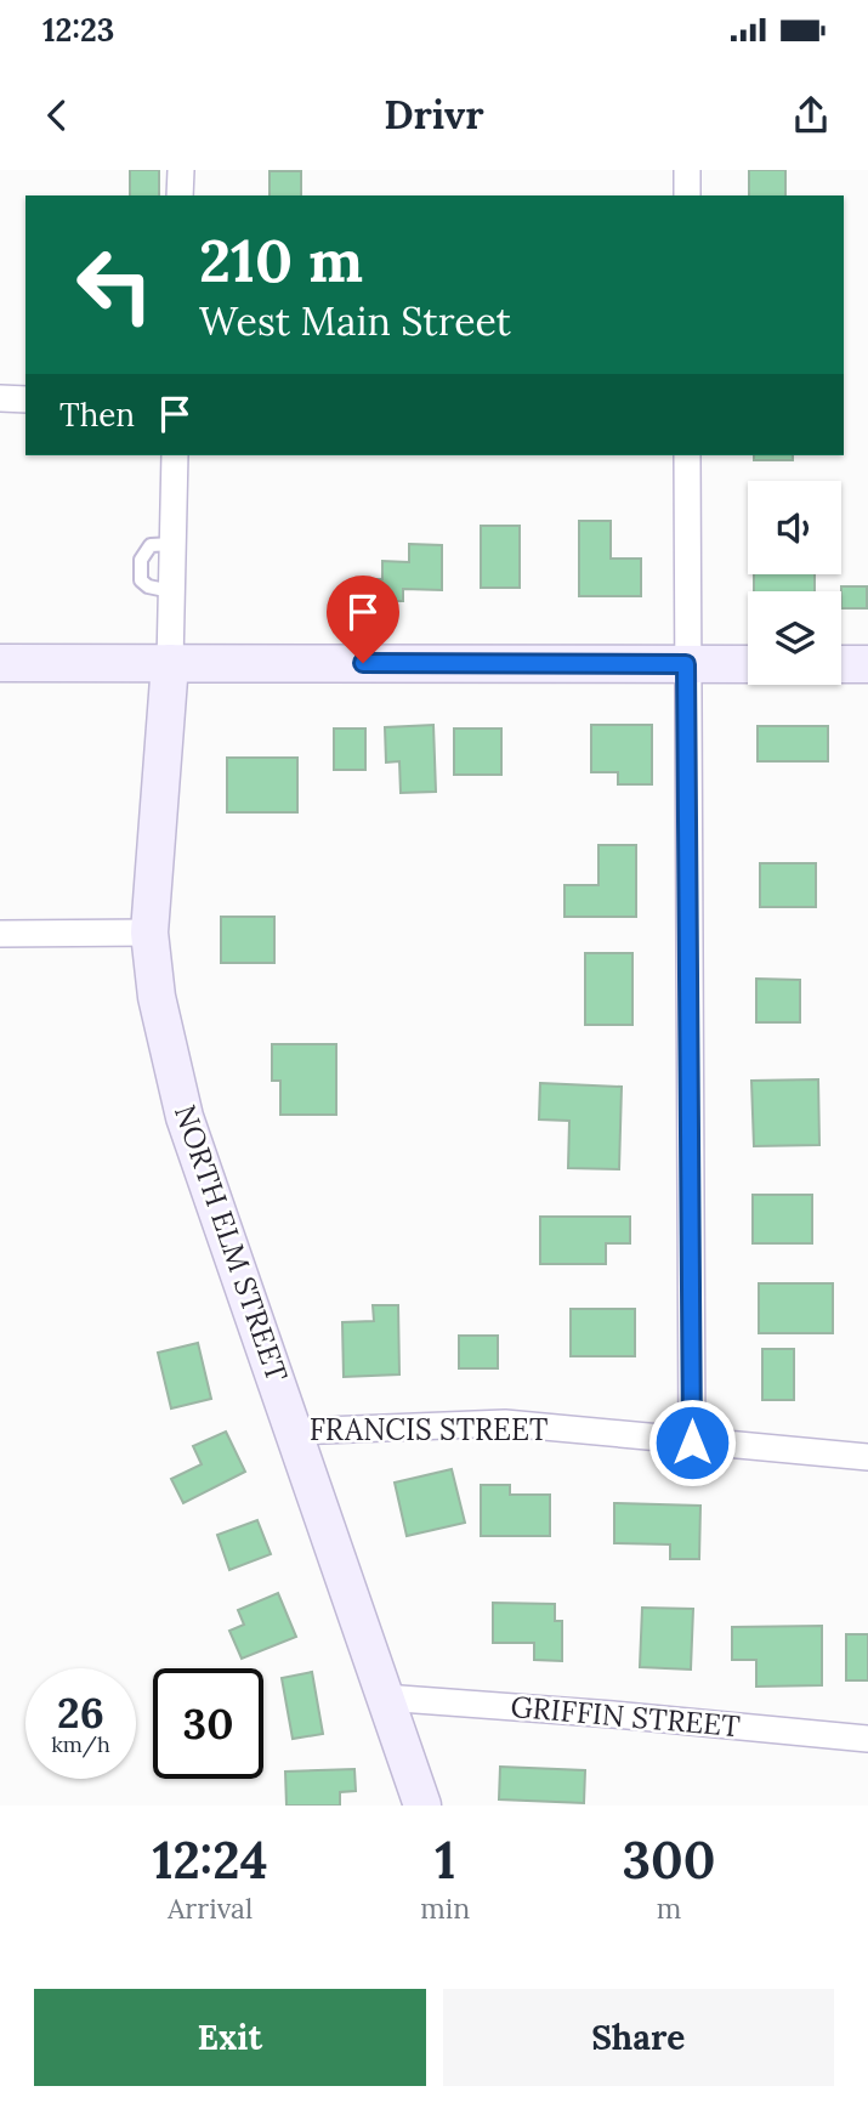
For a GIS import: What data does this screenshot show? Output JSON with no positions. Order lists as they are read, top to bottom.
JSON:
{
  "streets": {
    "street": ["NORTH ELM STREET", "FRANCIS STREET", "GRIFFIN STREET"]
  },
  "crossings": [
    ["NORTH ELM STREET", "FRANCIS STREET"],
    ["NORTH ELM STREET", "GRIFFIN STREET"]
  ],
  "page": {
    "status": "12:23",
    "header": "Drivr",
    "turn": ["210 m", "West Main Street"],
    "then": "Then",
    "speed": "26 km/h",
    "limit": "30",
    "eta": [
      "12:24",
      "Arrival",
      "1",
      "min",
      "300",
      "m"
    ],
    "buttons": ["Exit", "Share"]
  }
}
